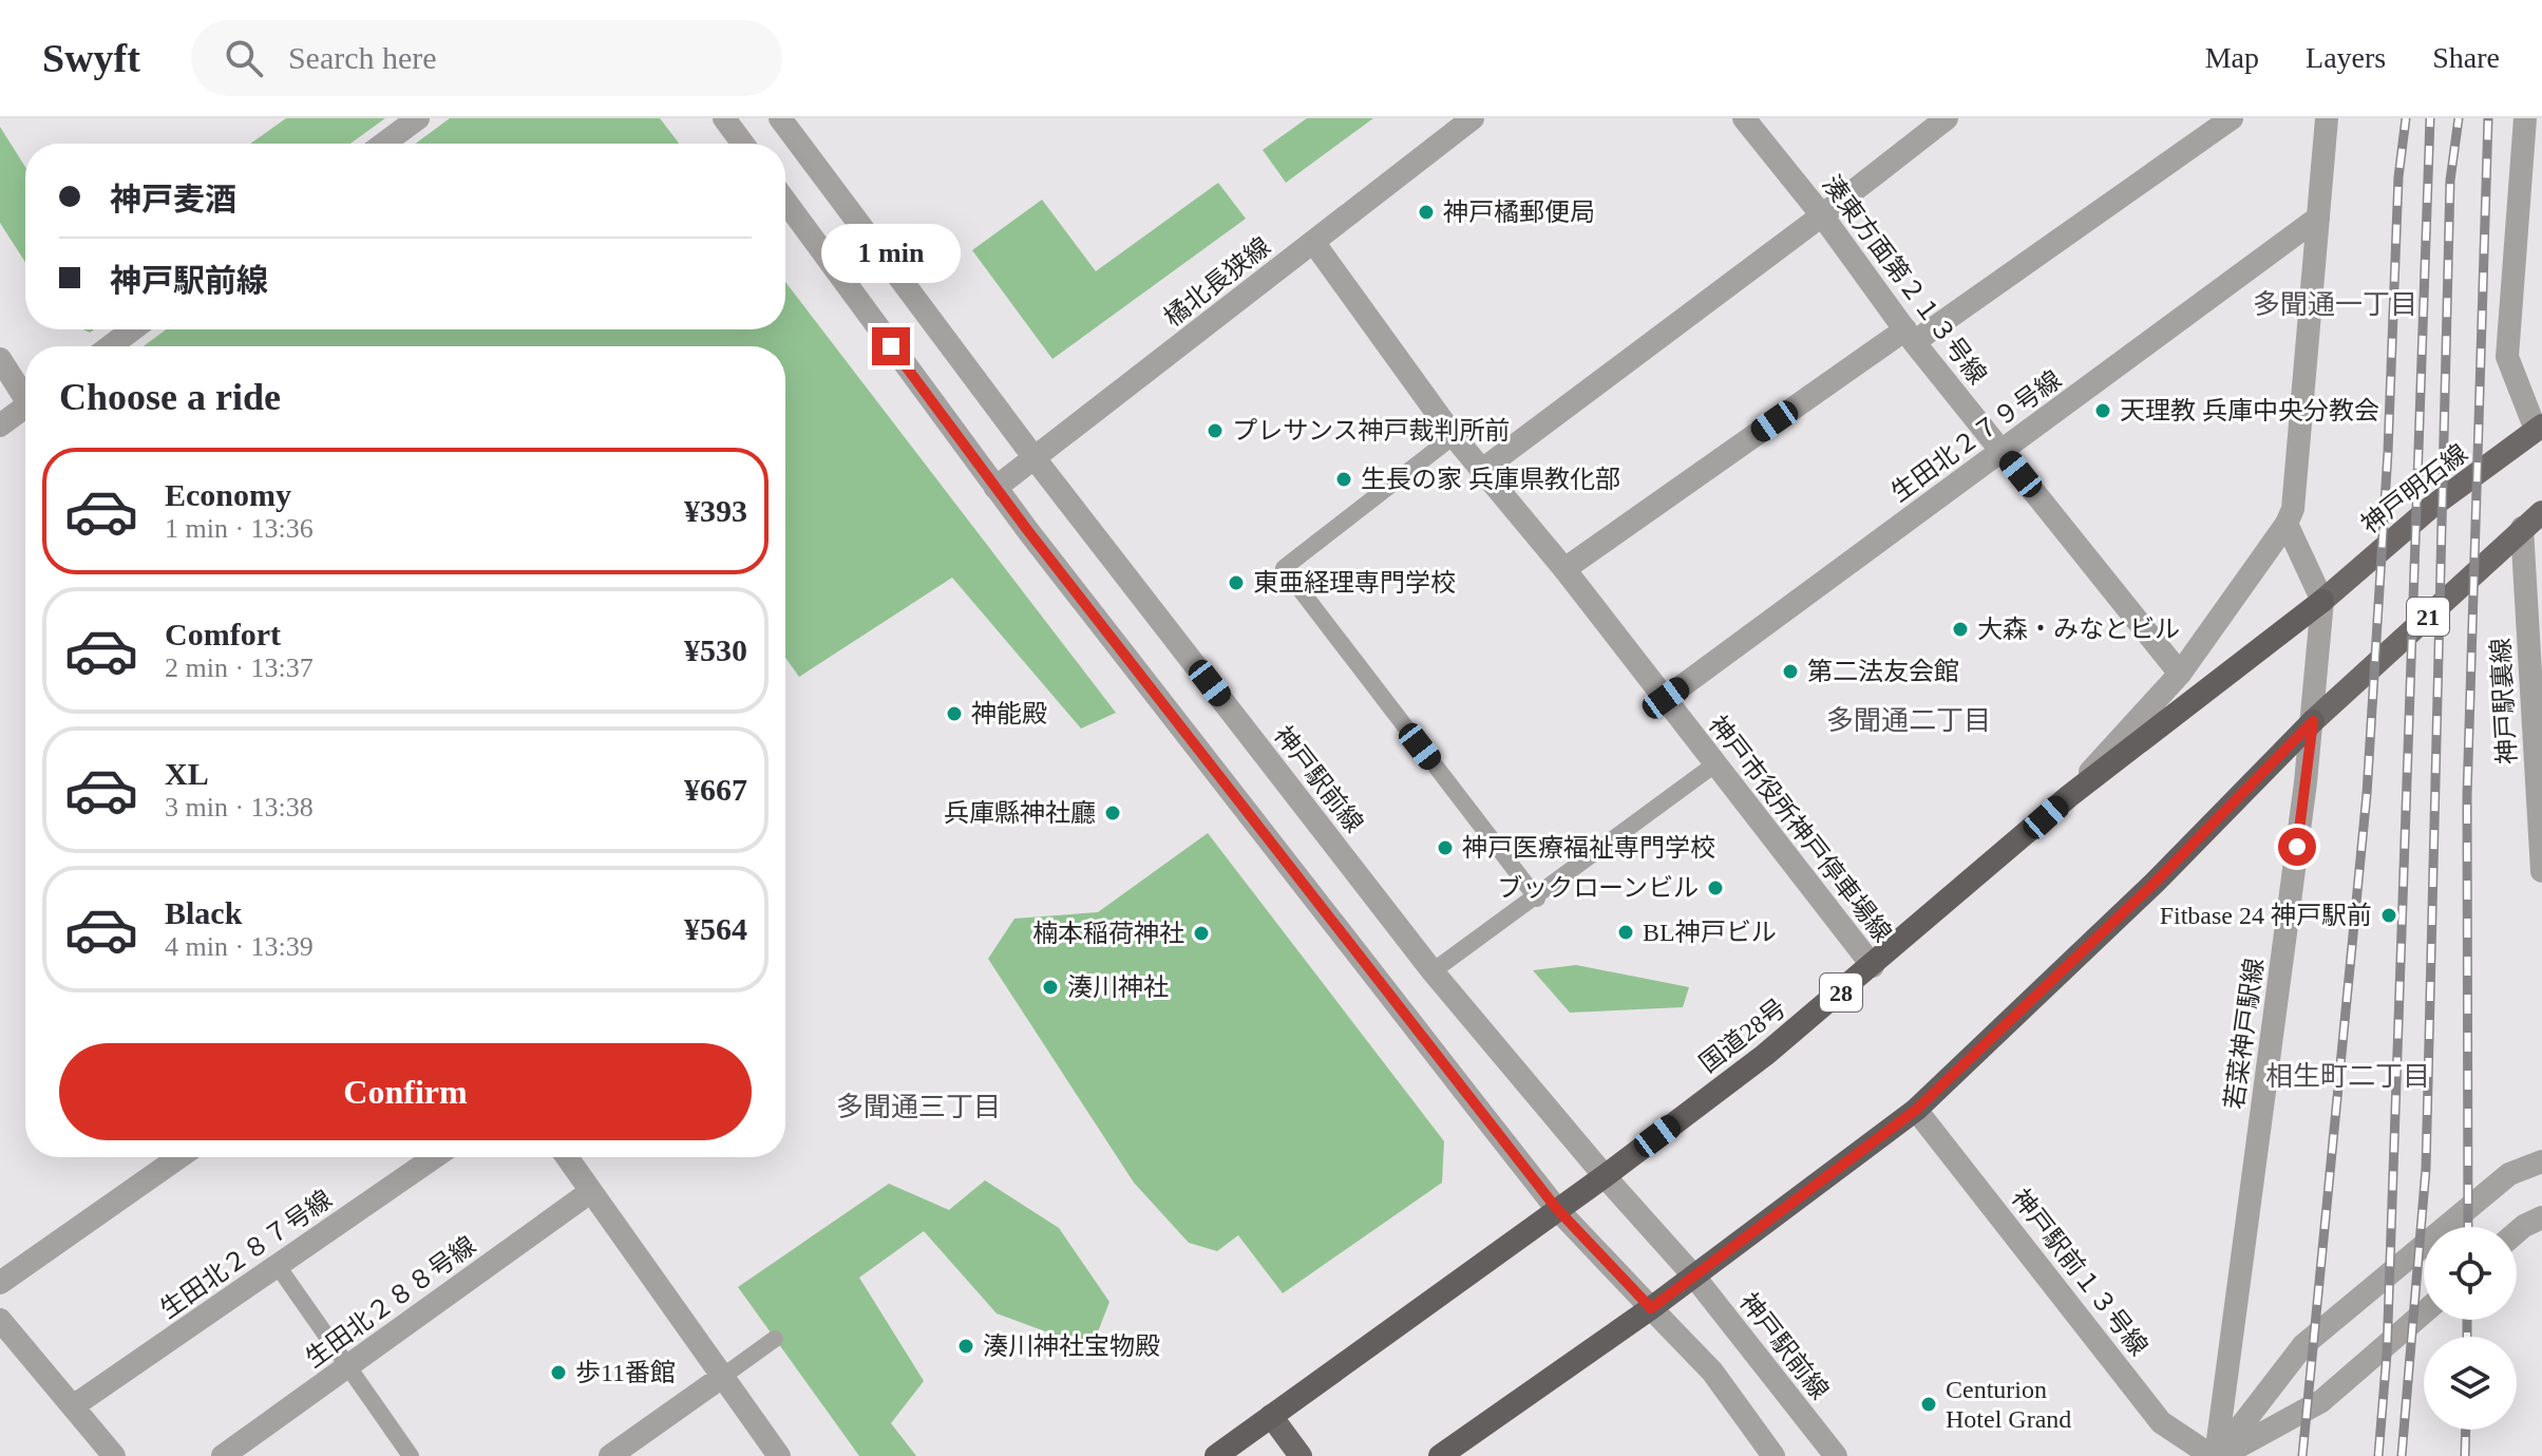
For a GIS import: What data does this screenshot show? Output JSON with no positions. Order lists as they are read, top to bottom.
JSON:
{
  "streets": {
    "highway": ["28", "国道28号"],
    "main road": ["神戸明石線", "21"],
    "street": [
      "湊東方面第２１３号線",
      "橘北長狭線",
      "生田北２７９号線",
      "神戸駅裏線",
      "神戸駅前線",
      "神戸市役所神戸停車場線",
      "若菜神戸駅線",
      "生田北２８７号線",
      "神戸駅前１３号線",
      "生田北２８８号線"
    ]
  },
  "crossings": [
    ["湊東方面第２１３号線", "生田北２７９号線"],
    ["橘北長狭線", "神戸駅前線"],
    ["橘北長狭線", "神戸市役所神戸停車場線"],
    ["生田北２７９号線", "神戸市役所神戸停車場線"],
    ["神戸明石線", "若菜神戸駅線"],
    ["神戸明石線", "国道28号"],
    ["21", "神戸駅裏線"],
    ["21", "若菜神戸駅線"],
    ["神戸駅前線", "国道28号"],
    ["神戸市役所神戸停車場線", "国道28号"],
    ["若菜神戸駅線", "国道28号"],
    ["若菜神戸駅線", "神戸駅前１３号線"]
  ],
  "districts": [
    "多聞通一丁目",
    "多聞通二丁目",
    "相生町二丁目",
    "多聞通三丁目"
  ],
  "places": [
    "神戸橘郵便局",
    "天理教 兵庫中央分教会",
    "プレサンス神戸裁判所前",
    "生長の家 兵庫県教化部",
    "東亜経理専門学校",
    "大森・みなとビル",
    "第二法友会館",
    "神能殿",
    "兵庫縣神社廳",
    "神戸医療福祉専門学校",
    "ブックローンビル",
    "Fitbase 24 神戸駅前",
    "BL神戸ビル",
    "楠本稲荷神社",
    "湊川神社",
    "湊川神社宝物殿",
    "歩11番館",
    "Centurion Hotel Grand"
  ],
  "page": {
    "header": "Swyft",
    "search": "Search here",
    "nav": ["Map", "Layers", "Share"],
    "banner": ["神戸麦酒", "神戸駅前線"],
    "bubble": "1 min",
    "heading": "Choose a ride",
    "list": [
      {
        "name": "Economy",
        "note": "1 min · 13:36",
        "value": "¥393"
      },
      {
        "name": "Comfort",
        "note": "2 min · 13:37",
        "value": "¥530"
      },
      {
        "name": "XL",
        "note": "3 min · 13:38",
        "value": "¥667"
      },
      {
        "name": "Black",
        "note": "4 min · 13:39",
        "value": "¥564"
      }
    ],
    "buttons": "Confirm"
  }
}
